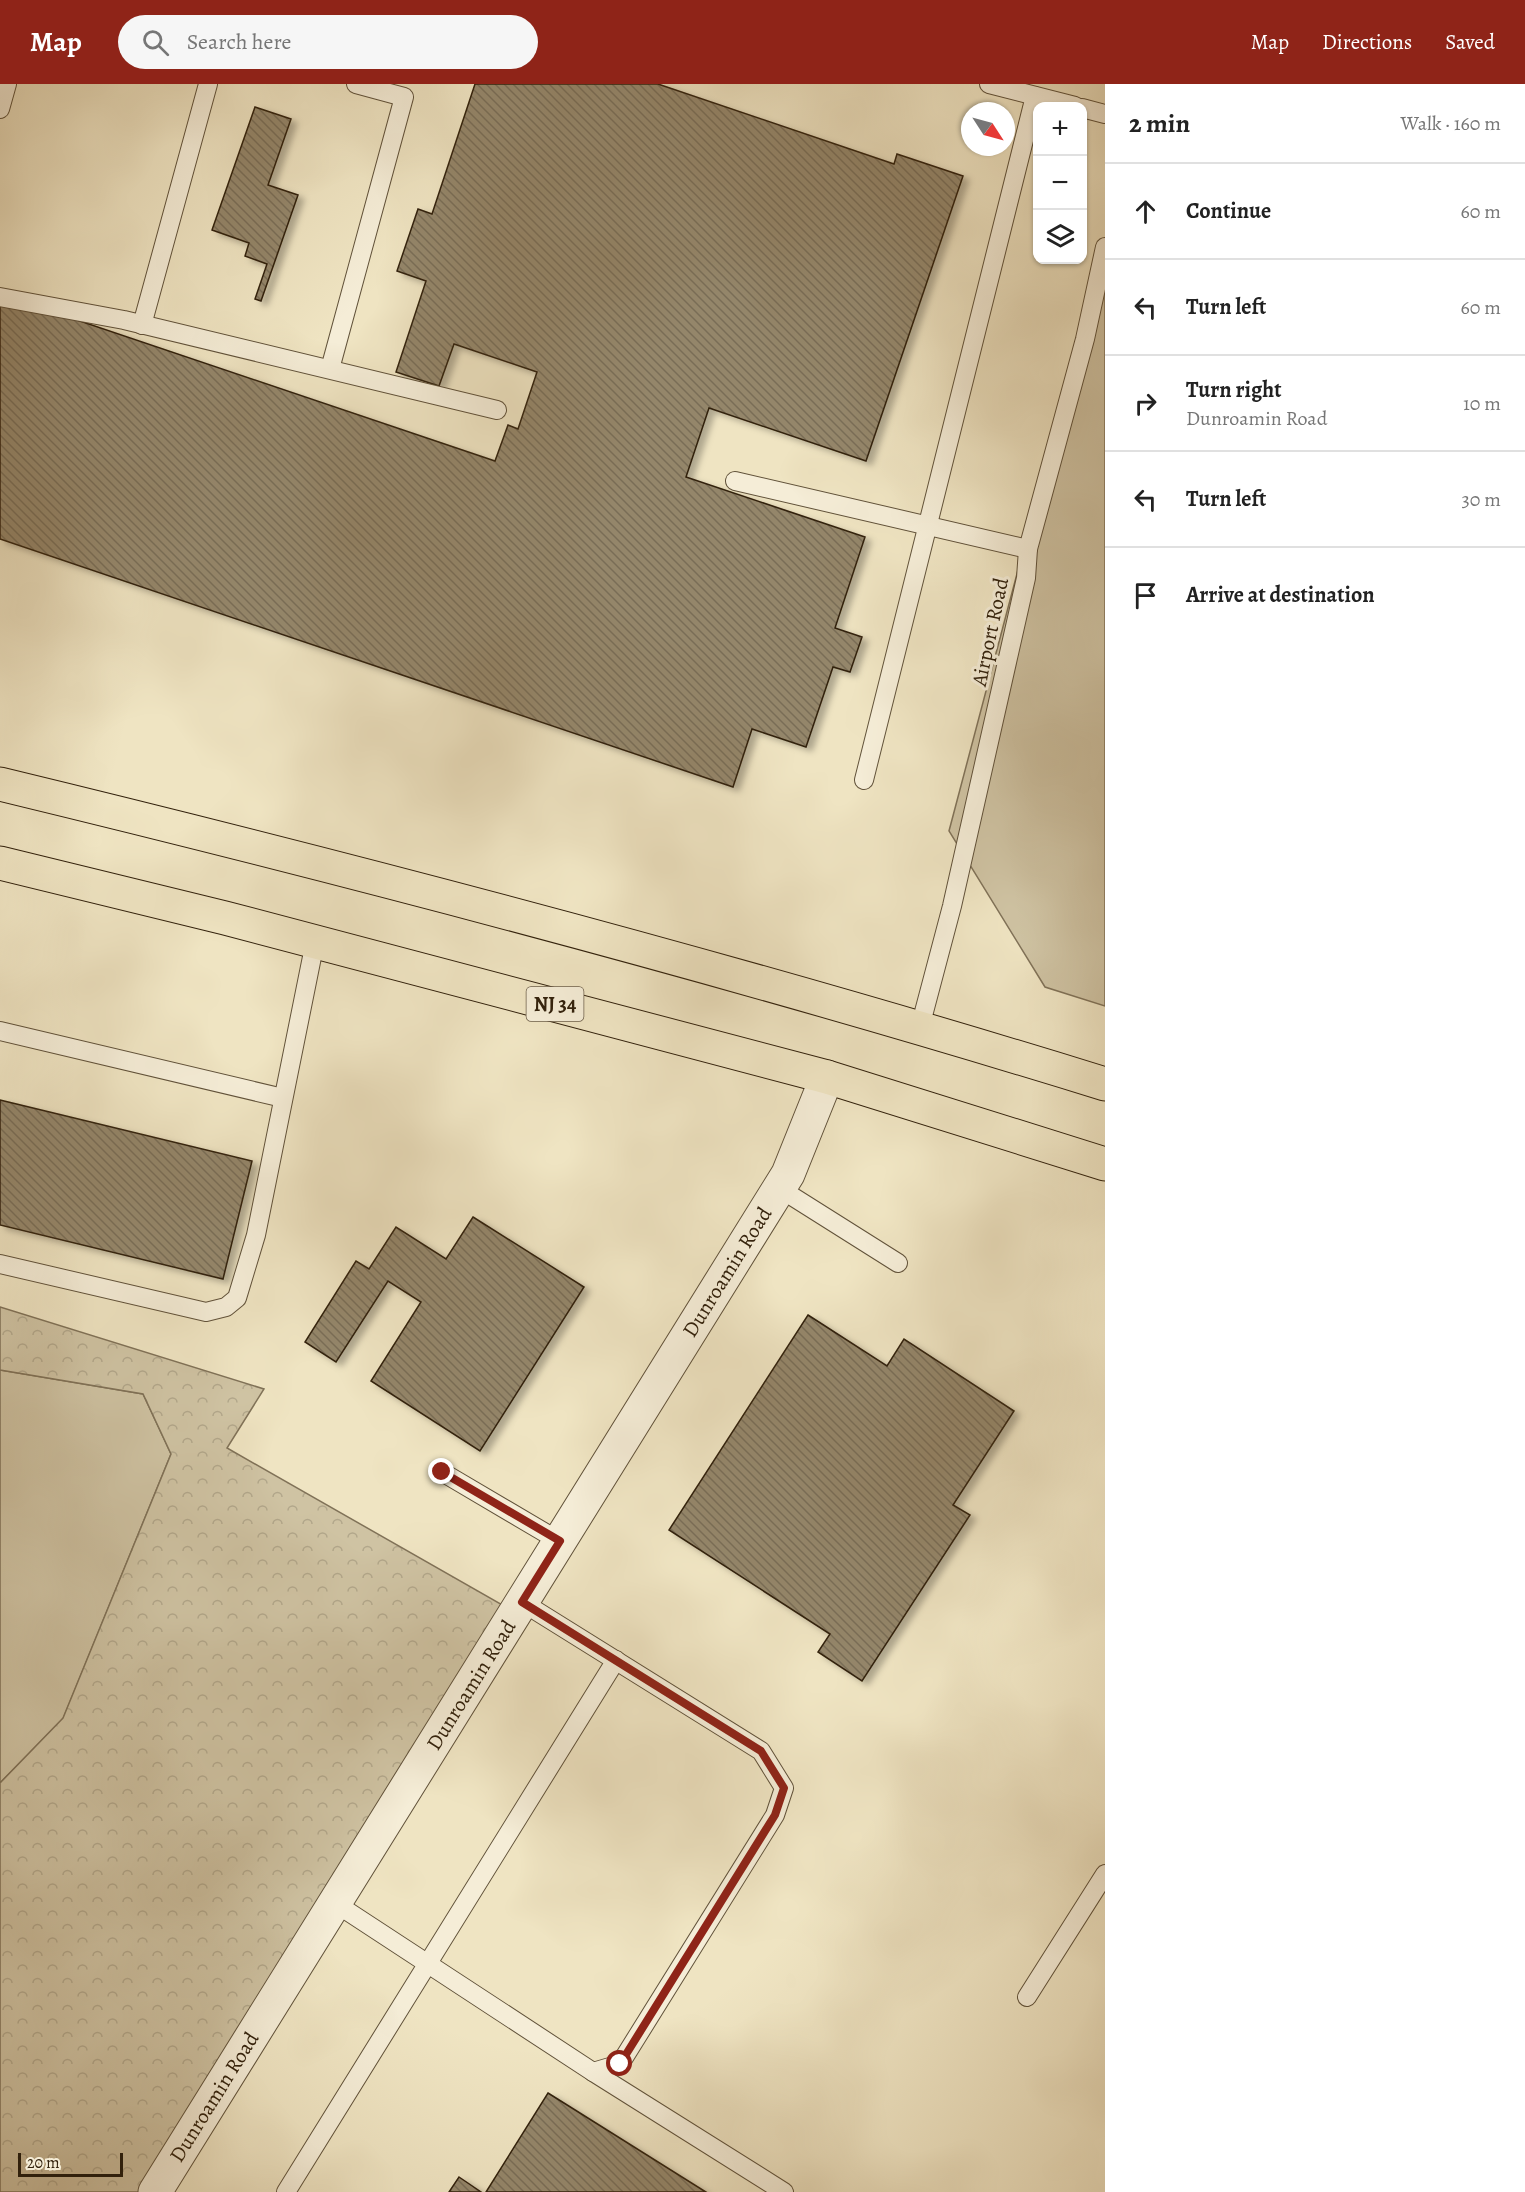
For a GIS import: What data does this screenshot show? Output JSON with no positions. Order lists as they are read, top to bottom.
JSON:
{
  "streets": {
    "highway": ["NJ 34"],
    "street": ["Dunroamin Road"],
    "lane": ["Airport Road"]
  },
  "crossings": [
    ["NJ 34", "Dunroamin Road"]
  ],
  "scale_bar": "20 m",
  "north": "bottom right",
  "page": {
    "header": "Map",
    "search": "Search here",
    "nav": ["Map", "Directions", "Saved"],
    "heading": ["2 min", "Walk · 160 m"],
    "map_buttons": ["+", "−"],
    "list": [
      ["Continue", "60 m"],
      ["Turn left", "60 m"],
      ["Turn right", "Dunroamin Road", "10 m"],
      ["Turn left", "30 m"],
      "Arrive at destination"
    ],
    "scale": "20 m"
  }
}
